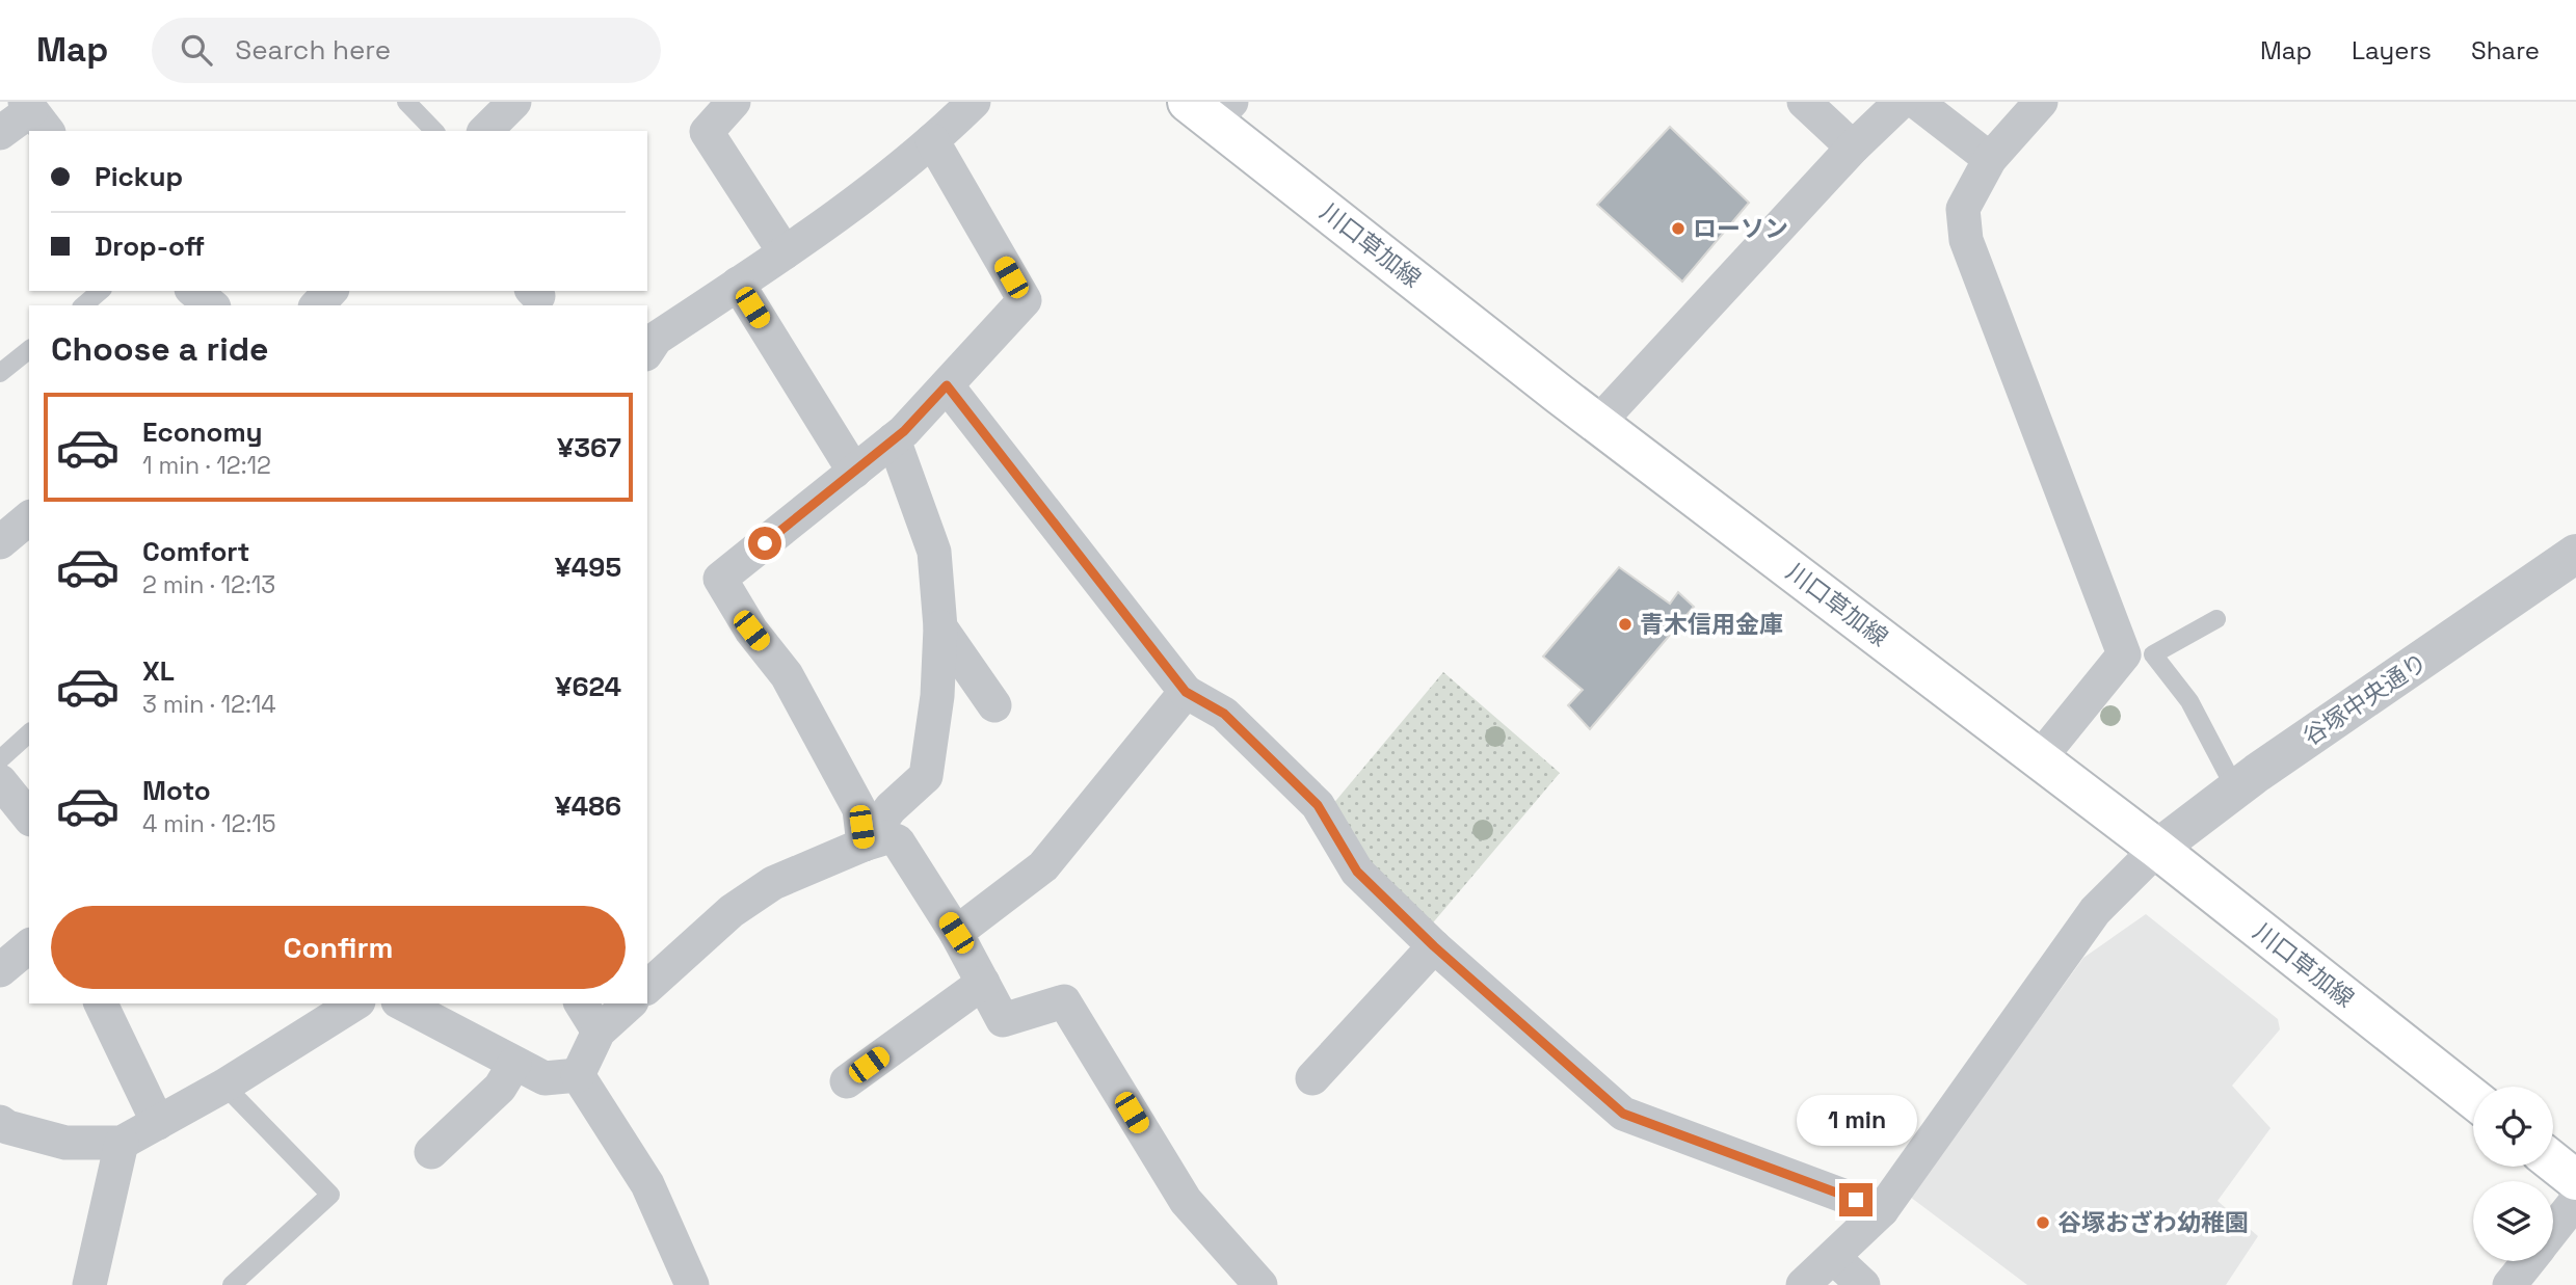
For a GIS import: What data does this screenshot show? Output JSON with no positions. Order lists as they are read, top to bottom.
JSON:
{
  "streets": {
    "main road": ["川口草加線"],
    "street": ["谷塚中央通り"]
  },
  "crossings": [
    ["川口草加線", "谷塚中央通り"]
  ],
  "places": ["ローソン", "青木信用金庫", "谷塚おざわ幼稚園"],
  "page": {
    "header": "Map",
    "search": "Search here",
    "nav": ["Map", "Layers", "Share"],
    "banner": ["Pickup", "Drop-off"],
    "heading": "Choose a ride",
    "list": [
      {
        "name": "Economy",
        "note": "1 min · 12:12",
        "value": "¥367"
      },
      {
        "name": "Comfort",
        "note": "2 min · 12:13",
        "value": "¥495"
      },
      {
        "name": "XL",
        "note": "3 min · 12:14",
        "value": "¥624"
      },
      {
        "name": "Moto",
        "note": "4 min · 12:15",
        "value": "¥486"
      }
    ],
    "buttons": "Confirm",
    "bubble": "1 min"
  }
}
